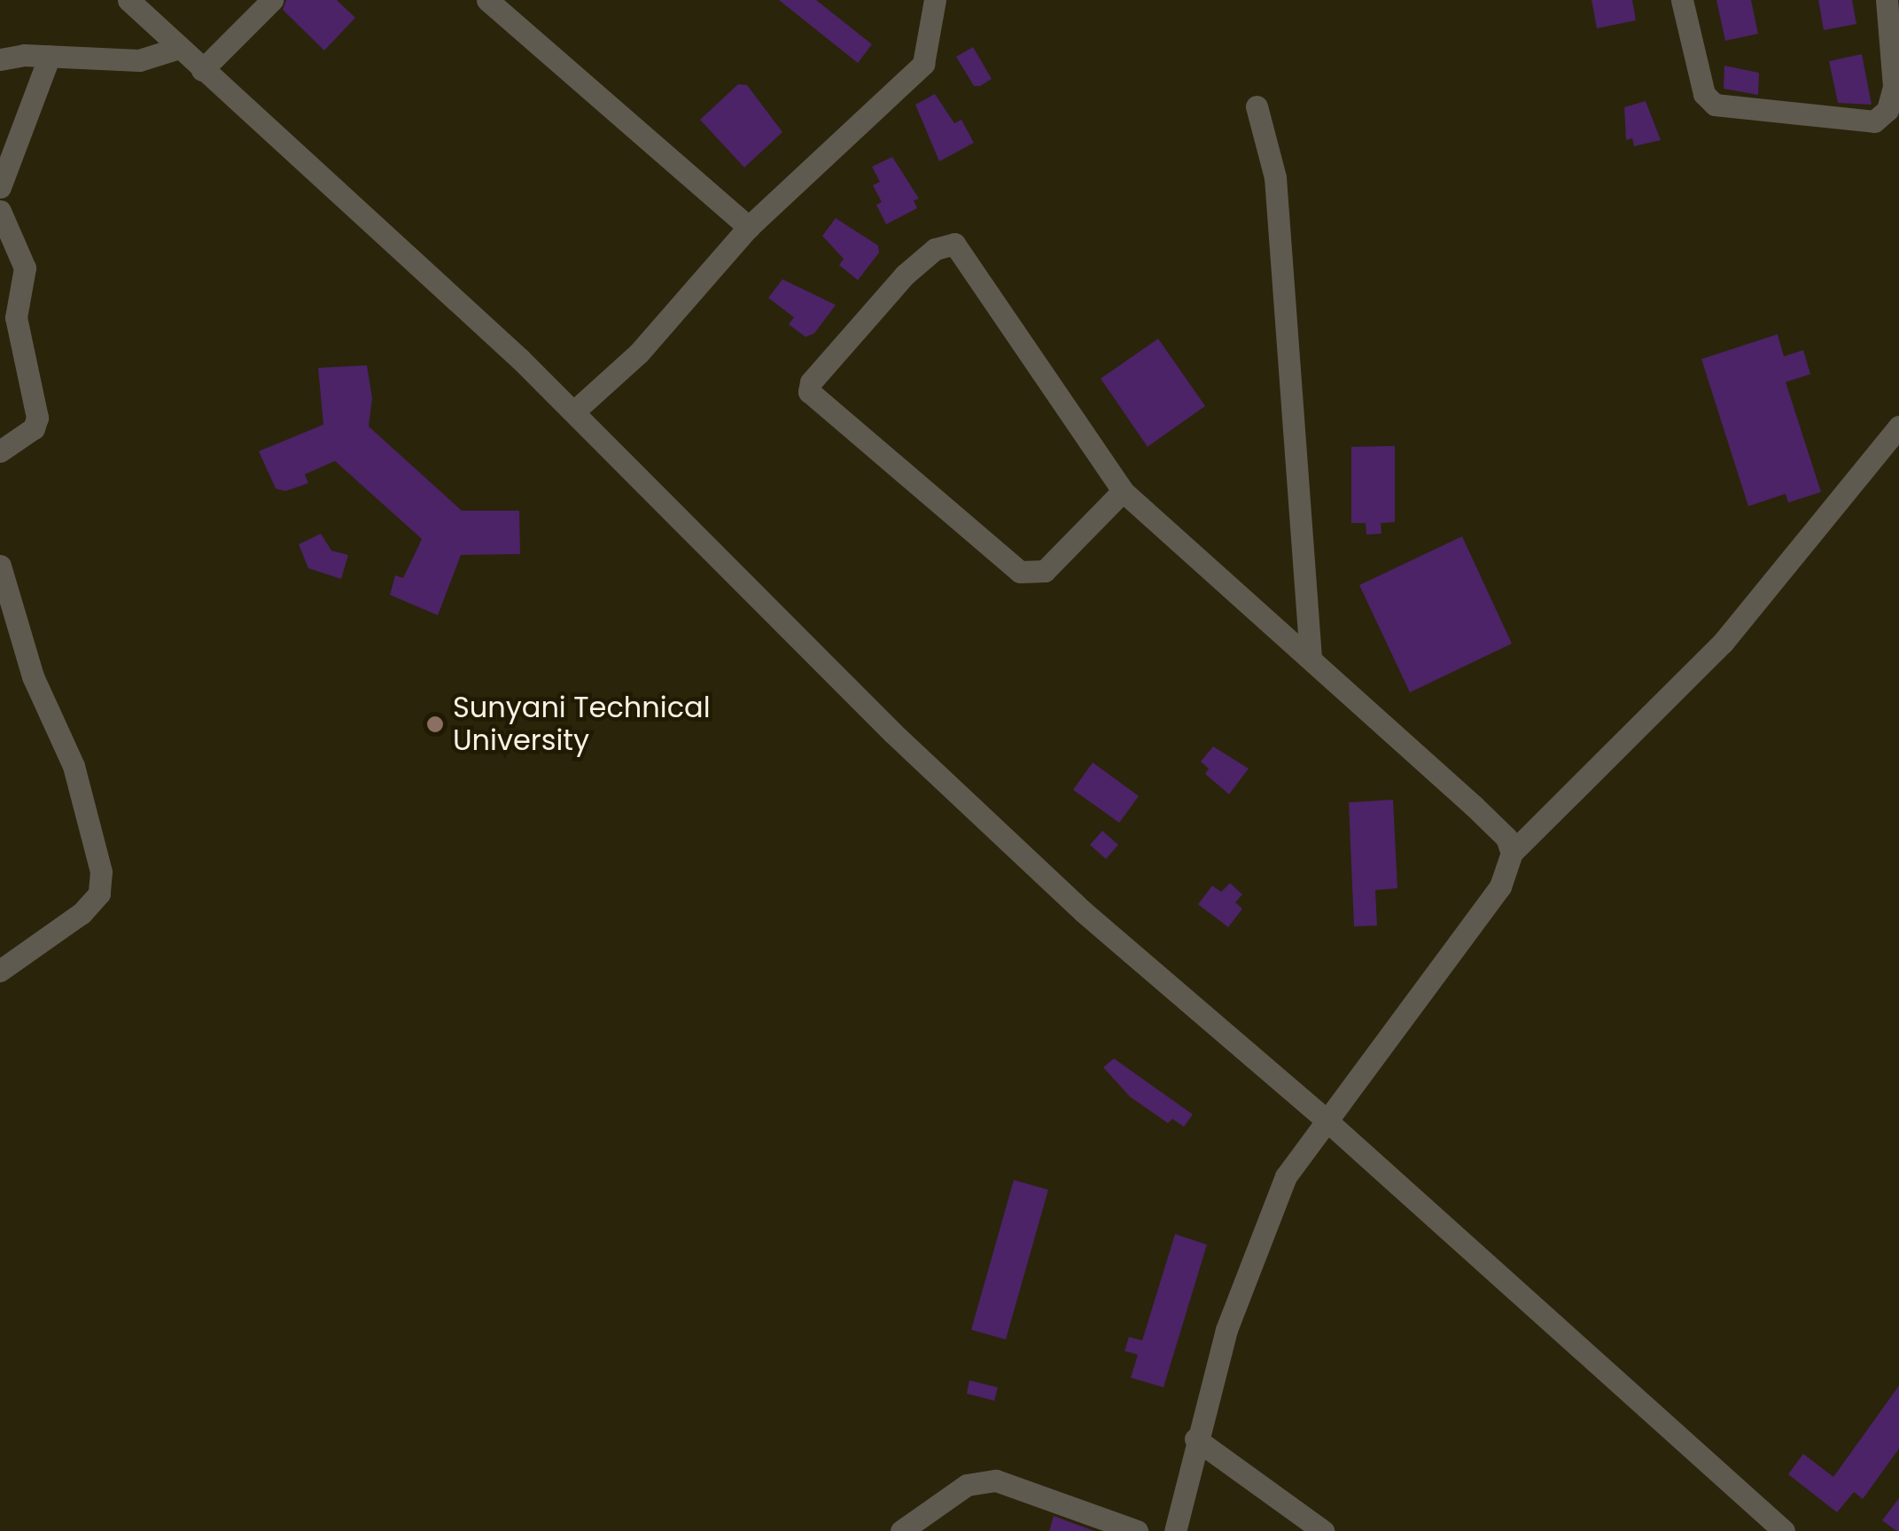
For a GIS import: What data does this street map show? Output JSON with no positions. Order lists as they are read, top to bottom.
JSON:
{
  "places": ["Sunyani Technical University"]
}
